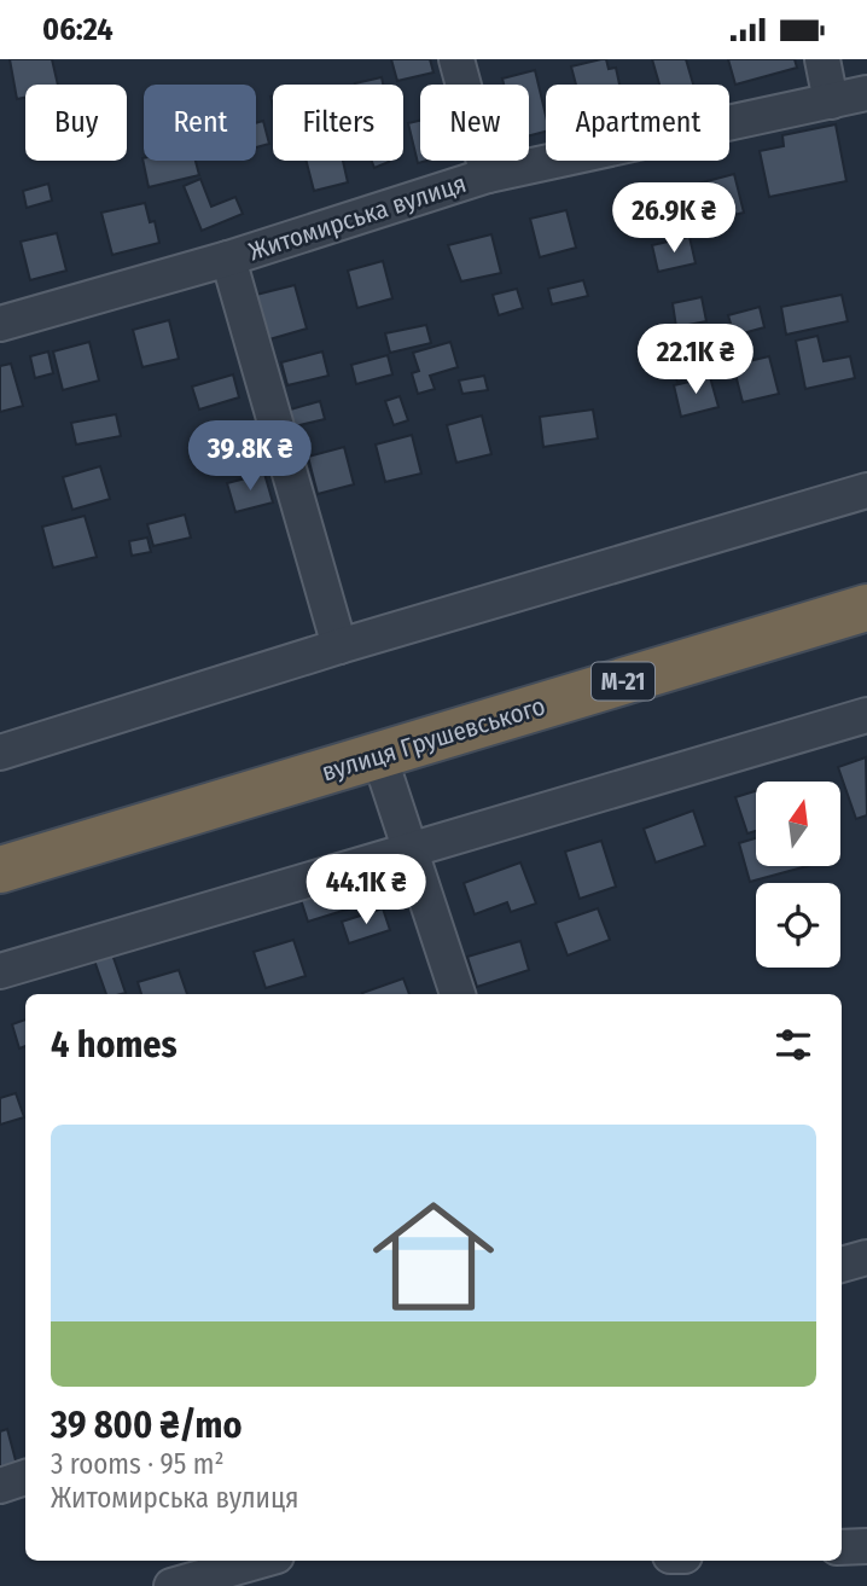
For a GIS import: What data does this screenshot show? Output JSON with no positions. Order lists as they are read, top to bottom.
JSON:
{
  "streets": {
    "highway": ["М-21", "вулиця Грушевського"],
    "street": ["Житомирська вулиця"]
  },
  "north": "top",
  "page": {
    "status": "06:24",
    "chip": [
      "Buy",
      "Rent",
      "Filters",
      "New",
      "Apartment"
    ],
    "price": [
      "26.9K ₴",
      "22.1K ₴",
      "39.8K ₴",
      "44.1K ₴"
    ],
    "heading": "4 homes",
    "list": [
      {
        "name": "39 800 ₴/mo",
        "note": "3 rooms · 95 m² · Житомирська вулиця"
      }
    ]
  }
}
